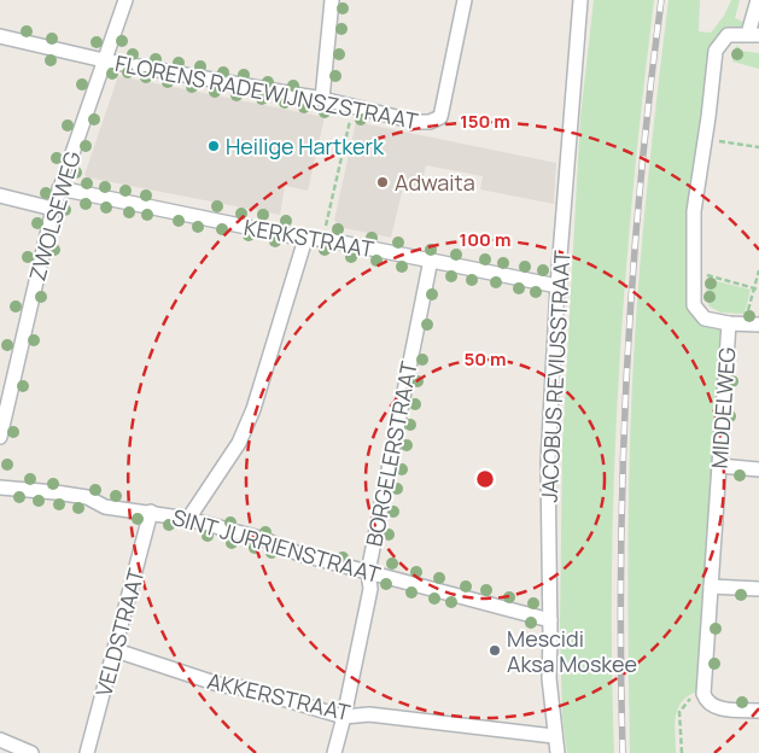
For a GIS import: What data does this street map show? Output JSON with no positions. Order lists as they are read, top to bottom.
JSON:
{
  "streets": {
    "street": [
      "FLORENS RADEWIJNSZSTRAAT",
      "ZWOLSEWEG",
      "KERKSTRAAT",
      "JACOBUS REVIUSSTRAAT",
      "MIDDELWEG",
      "BORGELERSTRAAT",
      "SINT JURRIENSTRAAT",
      "VELDSTRAAT",
      "AKKERSTRAAT"
    ]
  },
  "crossings": [
    ["FLORENS RADEWIJNSZSTRAAT", "ZWOLSEWEG"],
    ["ZWOLSEWEG", "KERKSTRAAT"],
    ["KERKSTRAAT", "JACOBUS REVIUSSTRAAT"],
    ["KERKSTRAAT", "BORGELERSTRAAT"],
    ["JACOBUS REVIUSSTRAAT", "SINT JURRIENSTRAAT"],
    ["JACOBUS REVIUSSTRAAT", "AKKERSTRAAT"],
    ["BORGELERSTRAAT", "SINT JURRIENSTRAAT"],
    ["BORGELERSTRAAT", "AKKERSTRAAT"],
    ["SINT JURRIENSTRAAT", "VELDSTRAAT"],
    ["VELDSTRAAT", "AKKERSTRAAT"]
  ],
  "places": ["Heilige Hartkerk", "Adwaita", "Mescidi Aksa Moskee"],
  "rings": ["150 m", "100 m", "50 m"]
}
